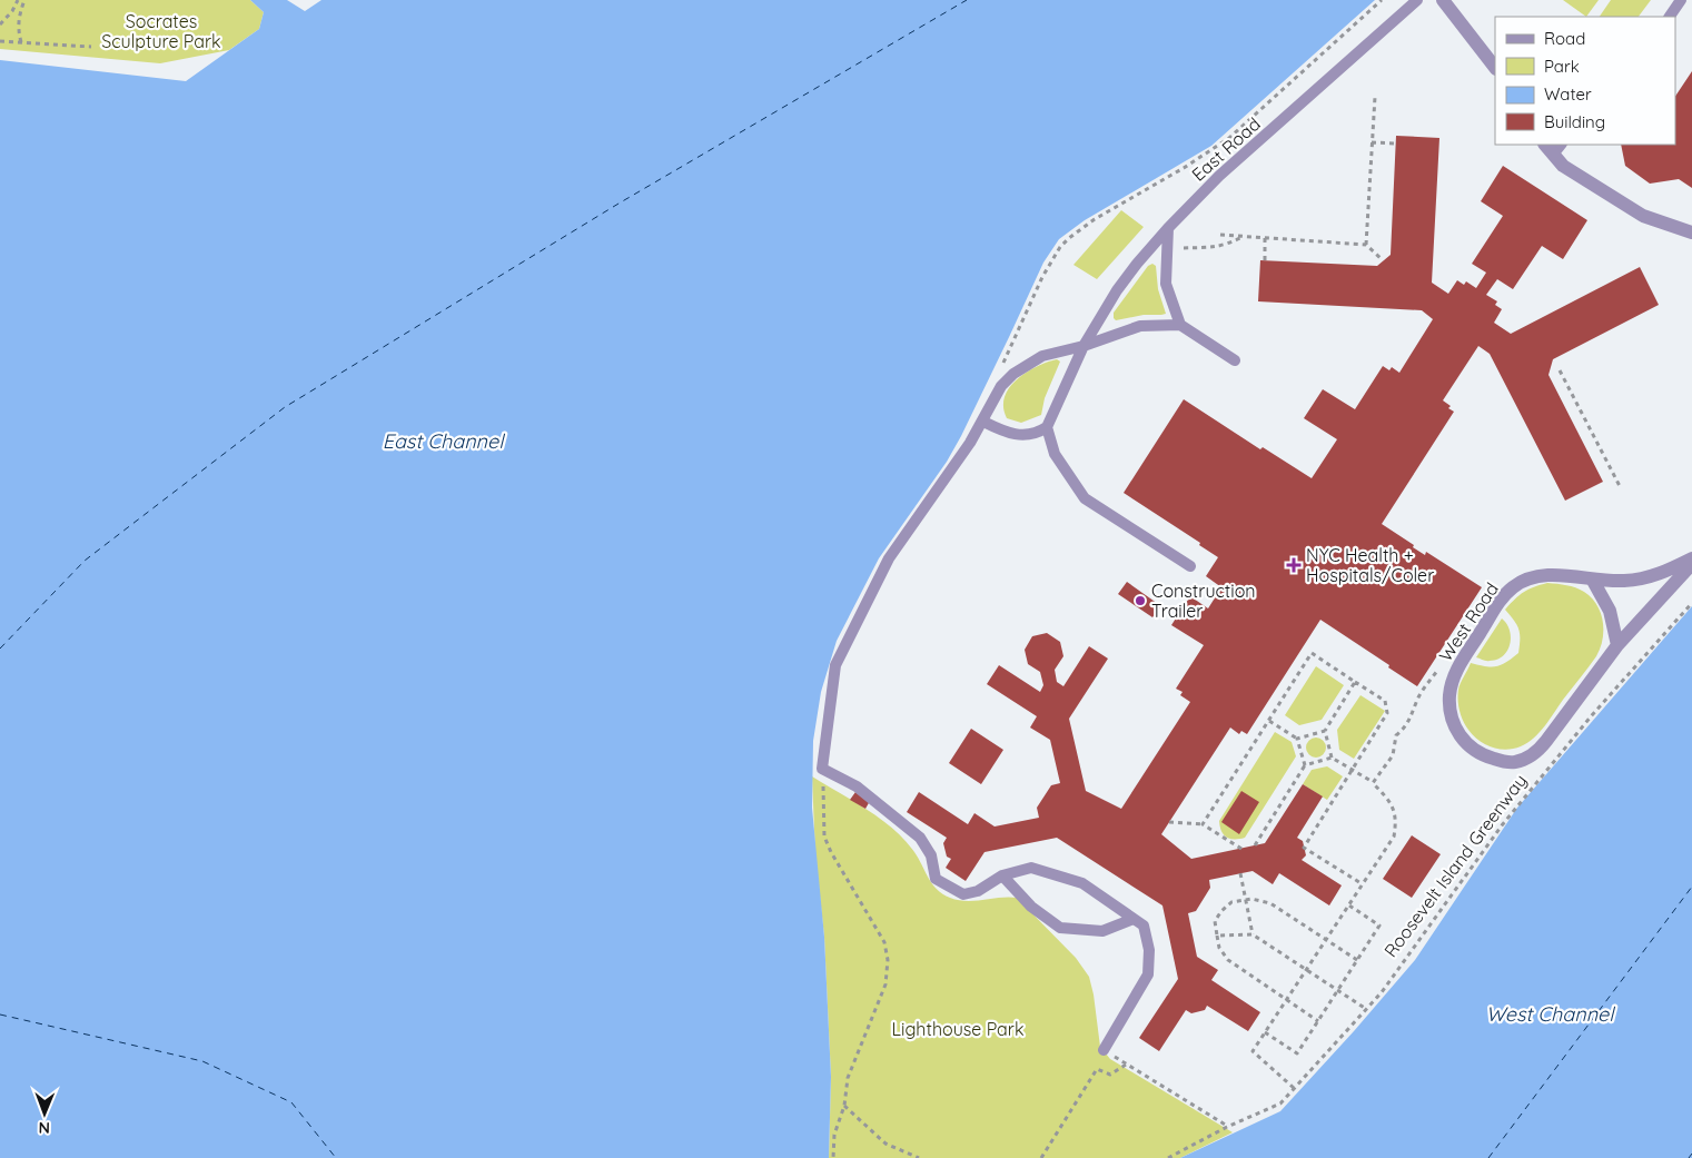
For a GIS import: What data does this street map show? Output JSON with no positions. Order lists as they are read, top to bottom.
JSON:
{
  "streets": {
    "street": ["West Road"],
    "lane": ["East Road"],
    "path": ["Roosevelt Island Greenway"]
  },
  "water": ["East Channel", "West Channel"],
  "parks": ["Socrates Sculpture Park", "Lighthouse Park"],
  "places": {
    "health": ["NYC Health + Hospitals/Coler"],
    "other": ["Construction Trailer"]
  },
  "legend": [
    "Road",
    "Park",
    "Water",
    "Building"
  ],
  "north": "bottom"
}
